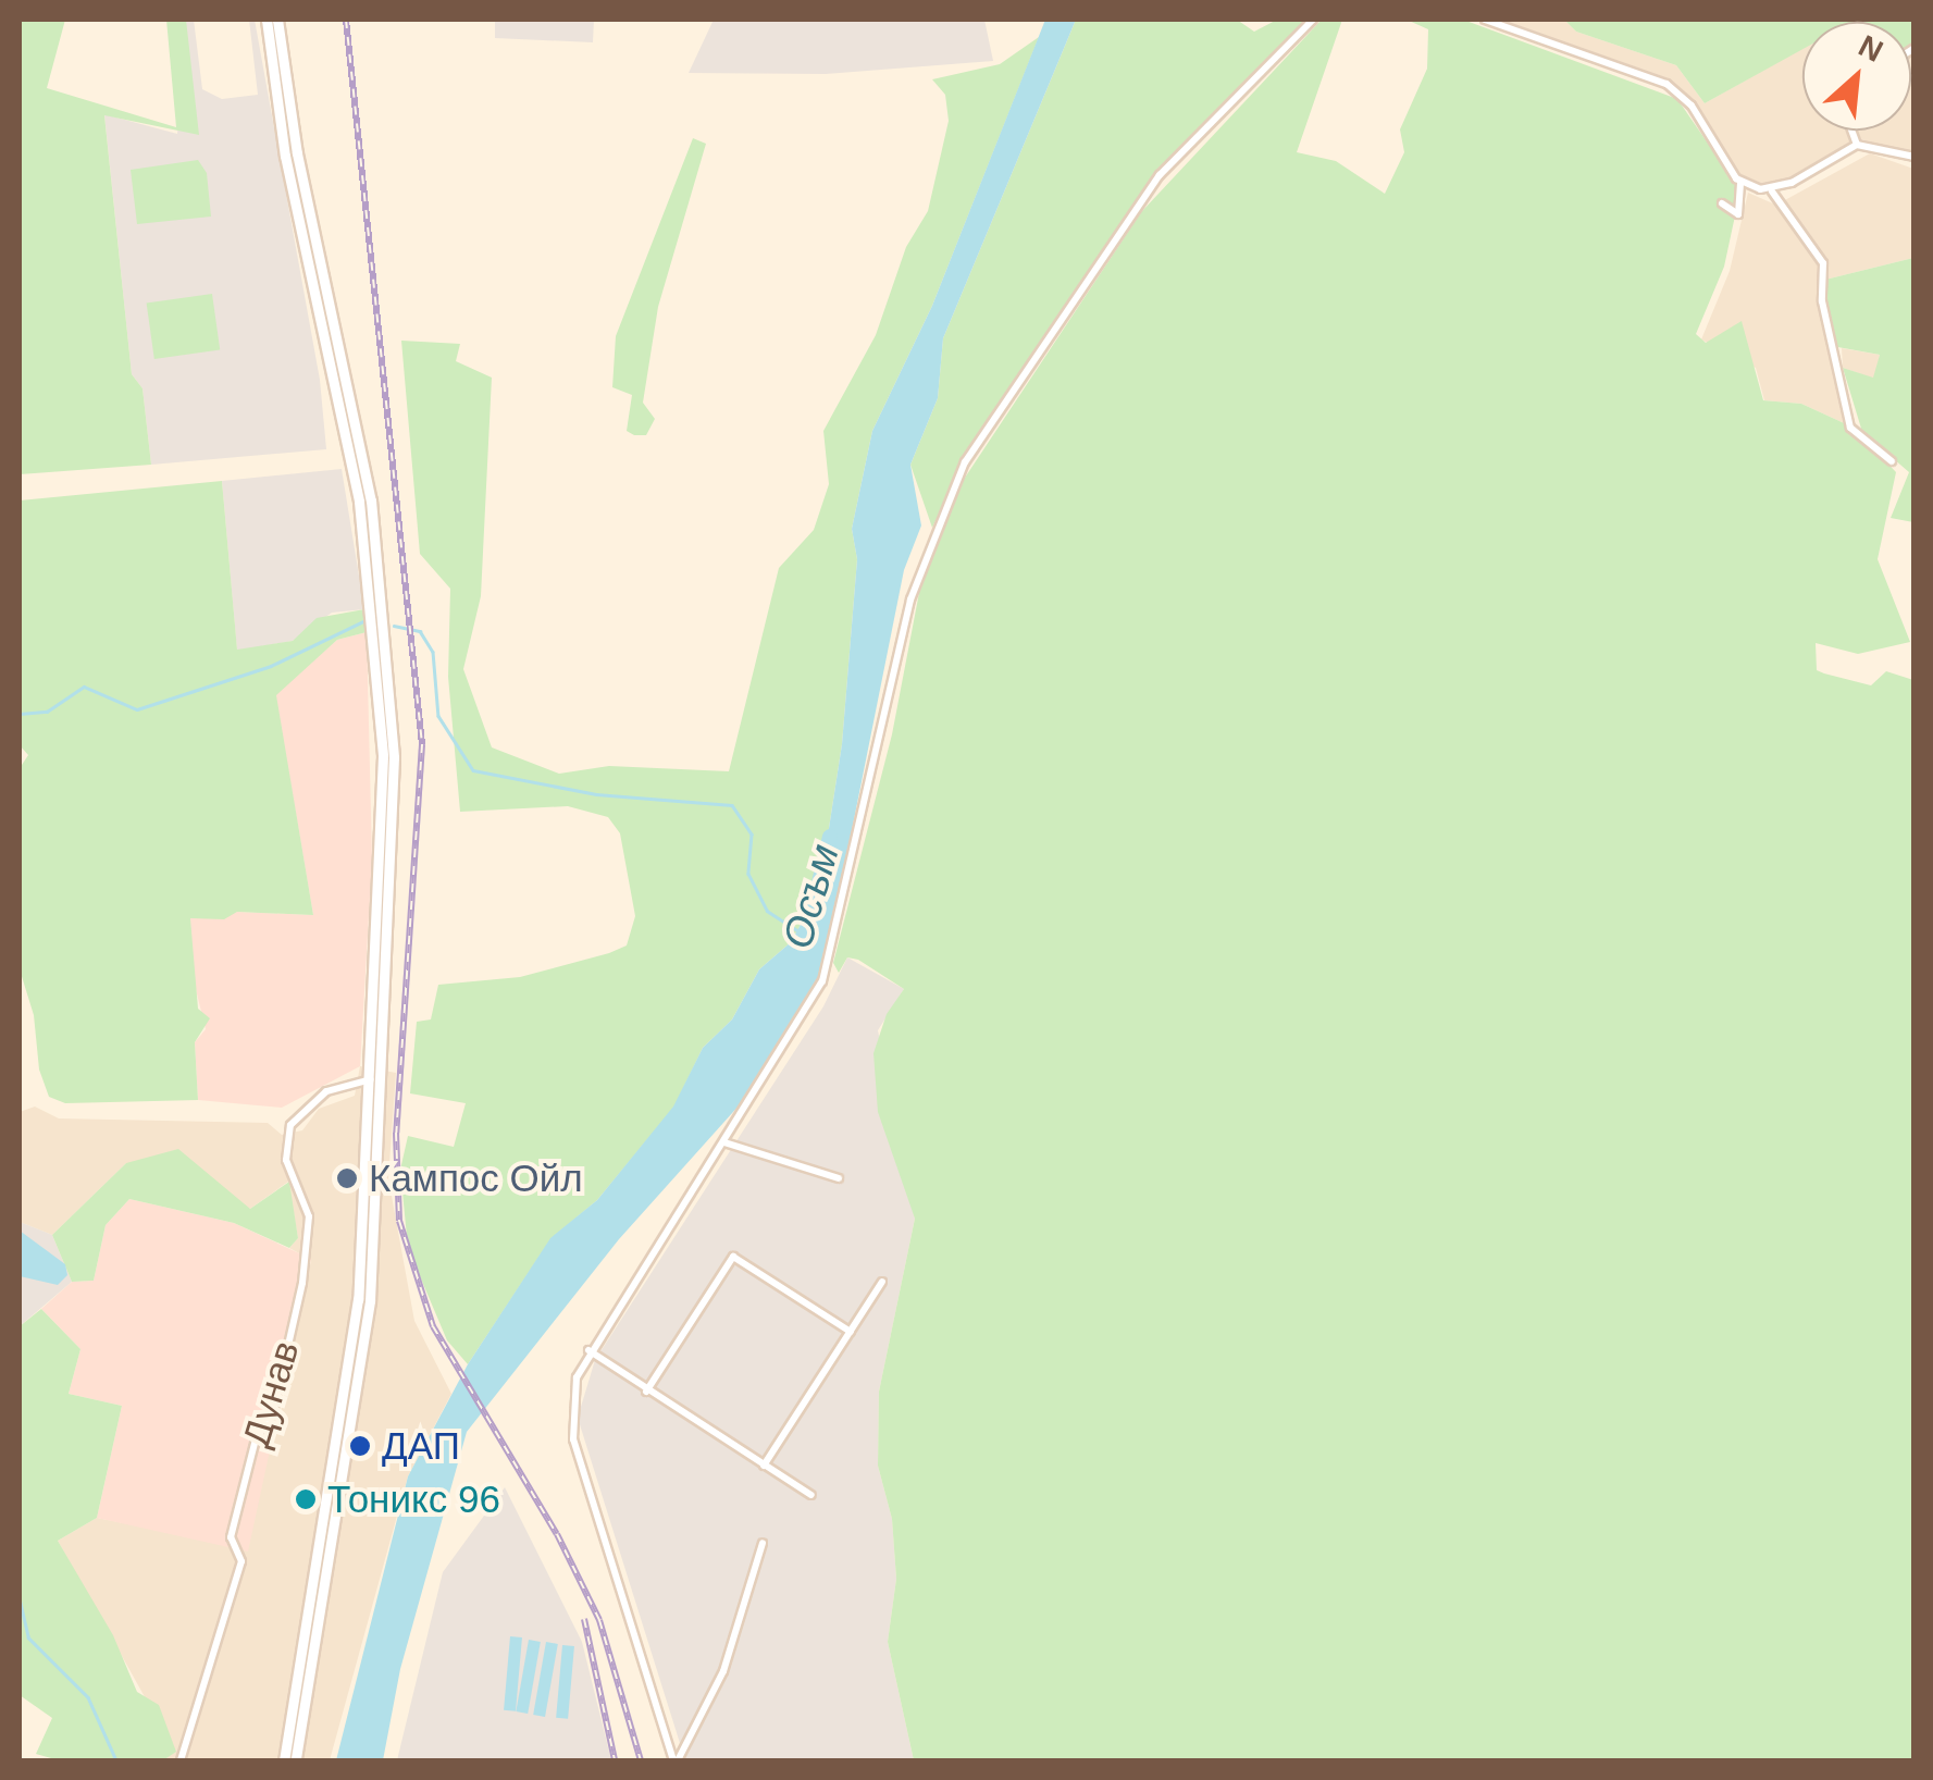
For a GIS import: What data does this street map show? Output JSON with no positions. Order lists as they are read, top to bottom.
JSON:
{
  "streets": {
    "street": ["Дунав"]
  },
  "water": ["Осъм"],
  "places": ["Кампос Ойл", "ДАП", "Тоникс 96"],
  "north": "top right"
}
